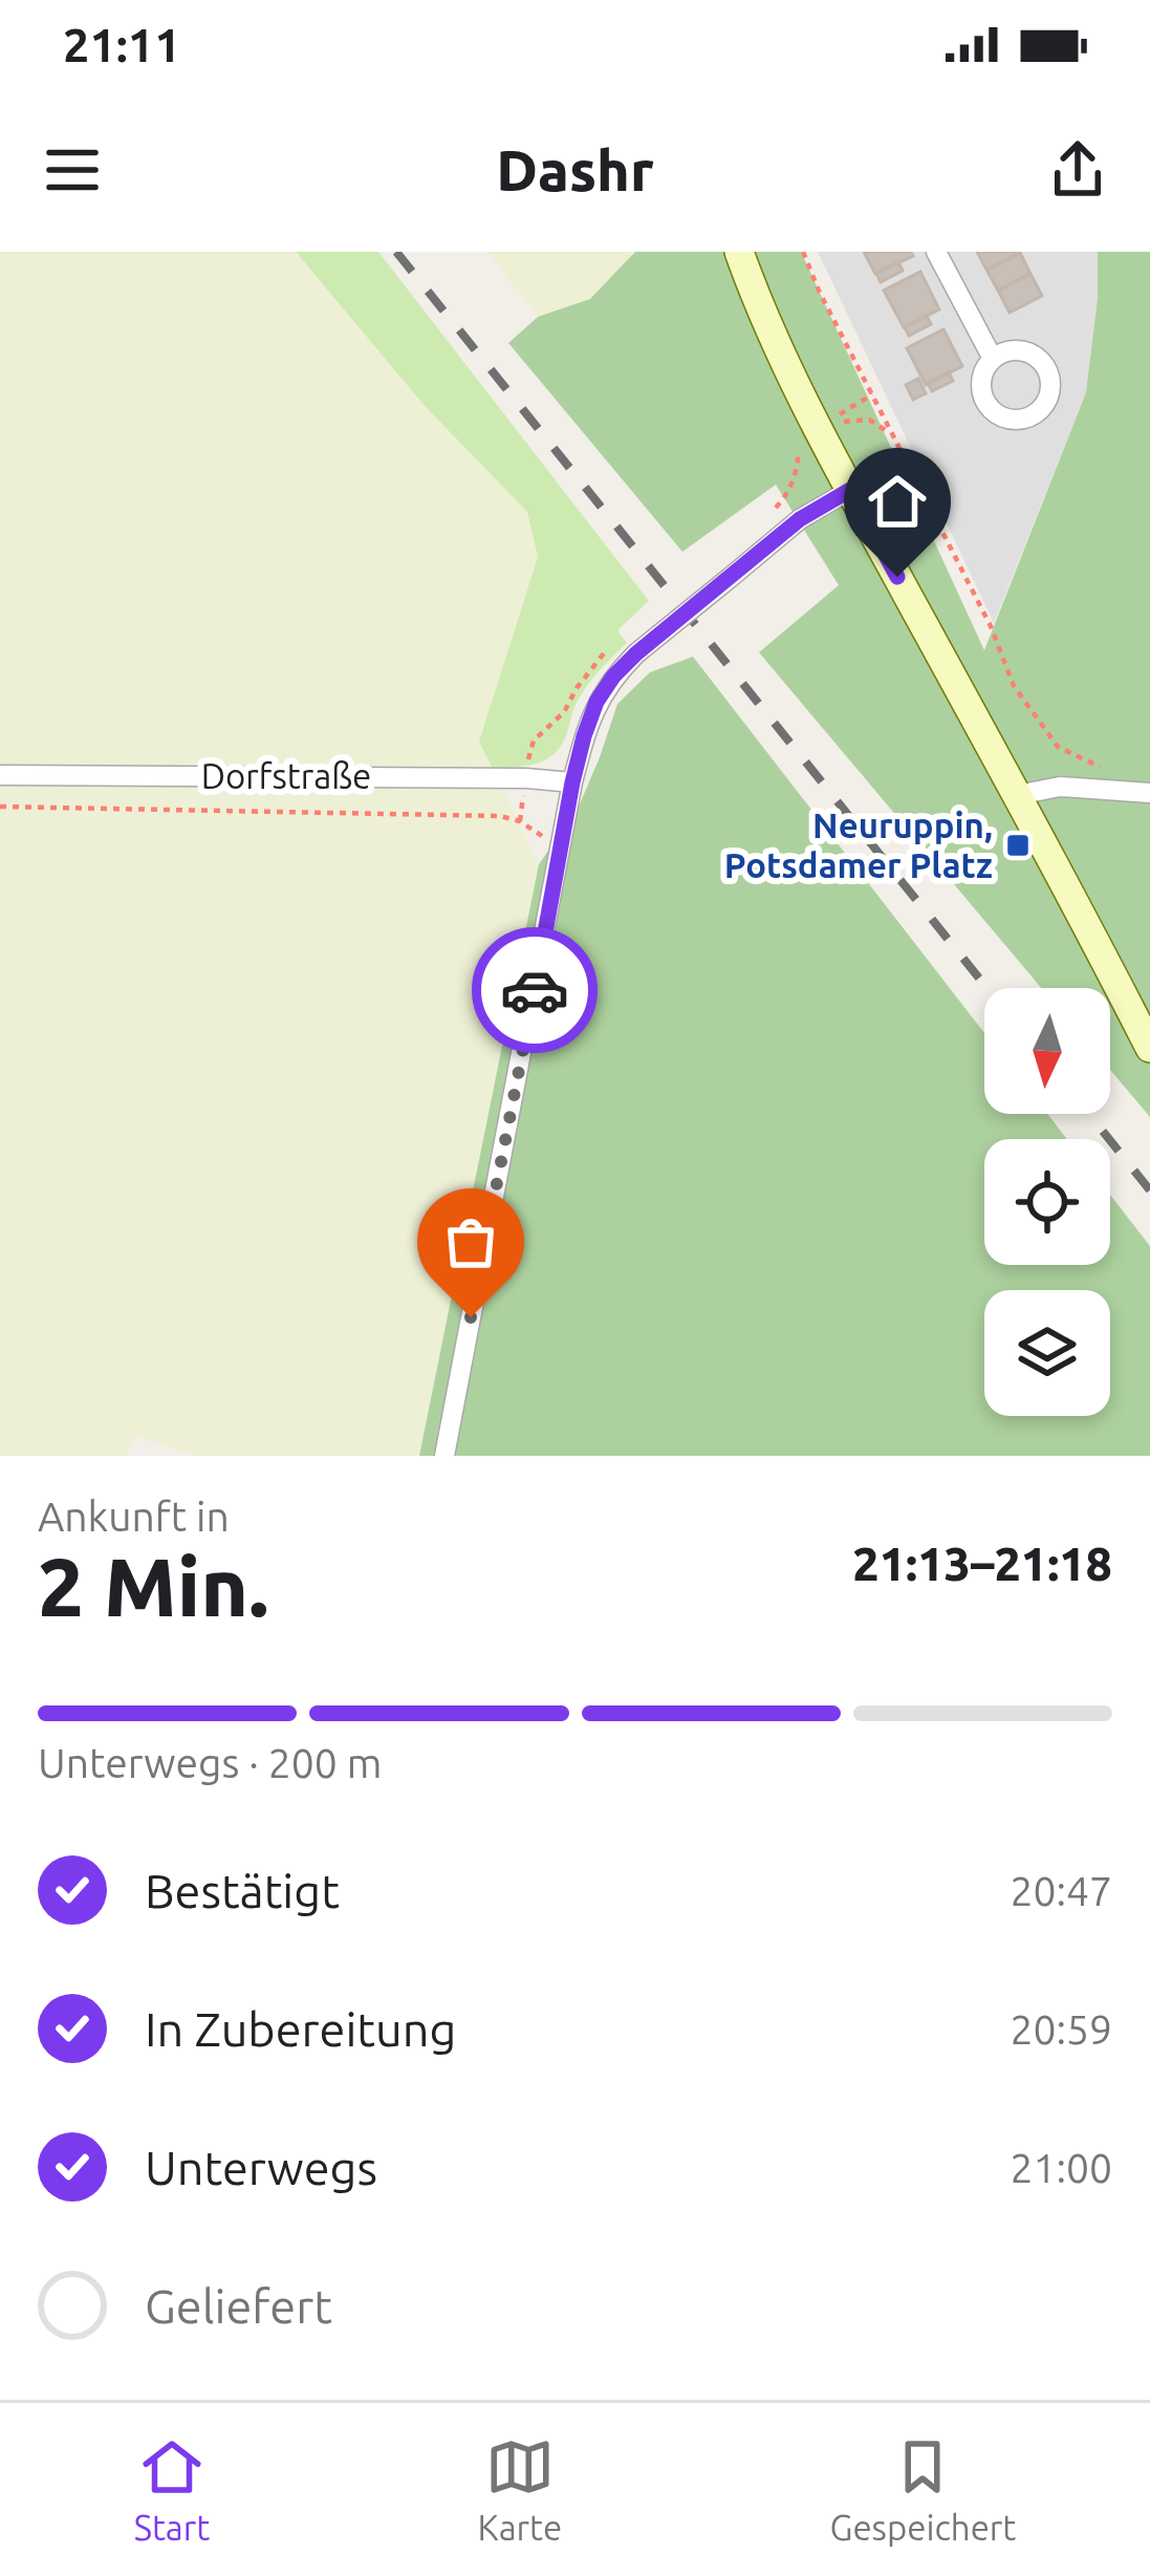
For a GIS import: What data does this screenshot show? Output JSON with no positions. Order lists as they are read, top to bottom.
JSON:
{
  "streets": {
    "street": ["Dorfstraße"]
  },
  "places": {
    "transit": ["Neuruppin, Potsdamer Platz"]
  },
  "north": "bottom",
  "page": {
    "status": "21:11",
    "header": "Dashr",
    "heading": ["2 Min.", "Ankunft in", "21:13–21:18"],
    "bar": "Unterwegs · 200 m",
    "list": [
      ["Bestätigt", "20:47"],
      ["In Zubereitung", "20:59"],
      ["Unterwegs", "21:00"],
      "Geliefert"
    ],
    "tabs": ["Start", "Karte", "Gespeichert"]
  }
}
